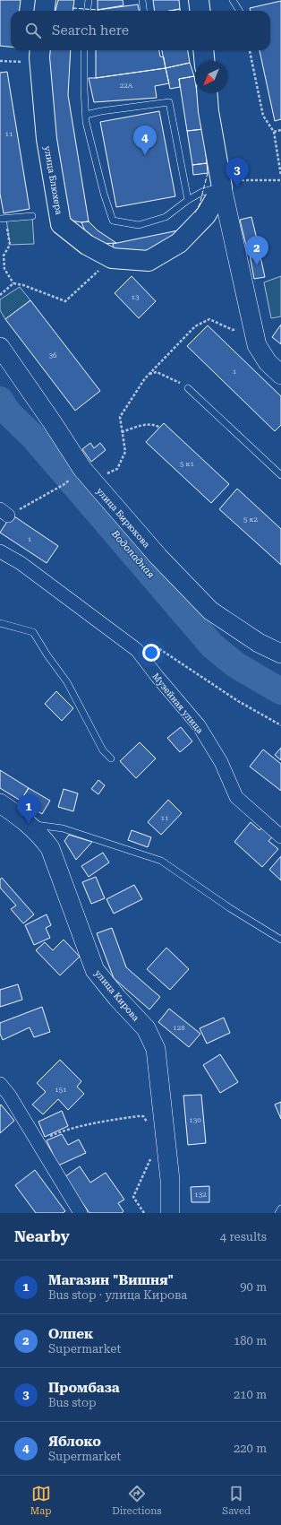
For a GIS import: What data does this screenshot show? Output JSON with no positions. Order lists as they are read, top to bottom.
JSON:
{
  "streets": {
    "main road": ["улица Блюхера"],
    "street": ["улица Бирюкова", "Музейная улица", "улица Кирова"]
  },
  "water": ["Водопадная"],
  "house_numbers": [
    "22А",
    "11",
    "13",
    "36",
    "1",
    "5 к1",
    "5 к2",
    "1",
    "11",
    "128",
    "151",
    "130",
    "132"
  ],
  "north": "bottom left",
  "page": {
    "search": "Search here",
    "pins": [
      "4",
      "3",
      "2",
      "1"
    ],
    "heading": ["Nearby", "4 results"],
    "list": [
      {
        "mark": "1",
        "name": "Магазин \"Вишня\"",
        "note": "Bus stop · улица Кирова",
        "value": "90 m"
      },
      {
        "mark": "2",
        "name": "Олпек",
        "note": "Supermarket",
        "value": "180 m"
      },
      {
        "mark": "3",
        "name": "Промбаза",
        "note": "Bus stop",
        "value": "210 m"
      },
      {
        "mark": "4",
        "name": "Яблоко",
        "note": "Supermarket",
        "value": "220 m"
      }
    ],
    "nav": ["Map", "Directions", "Saved"]
  }
}
